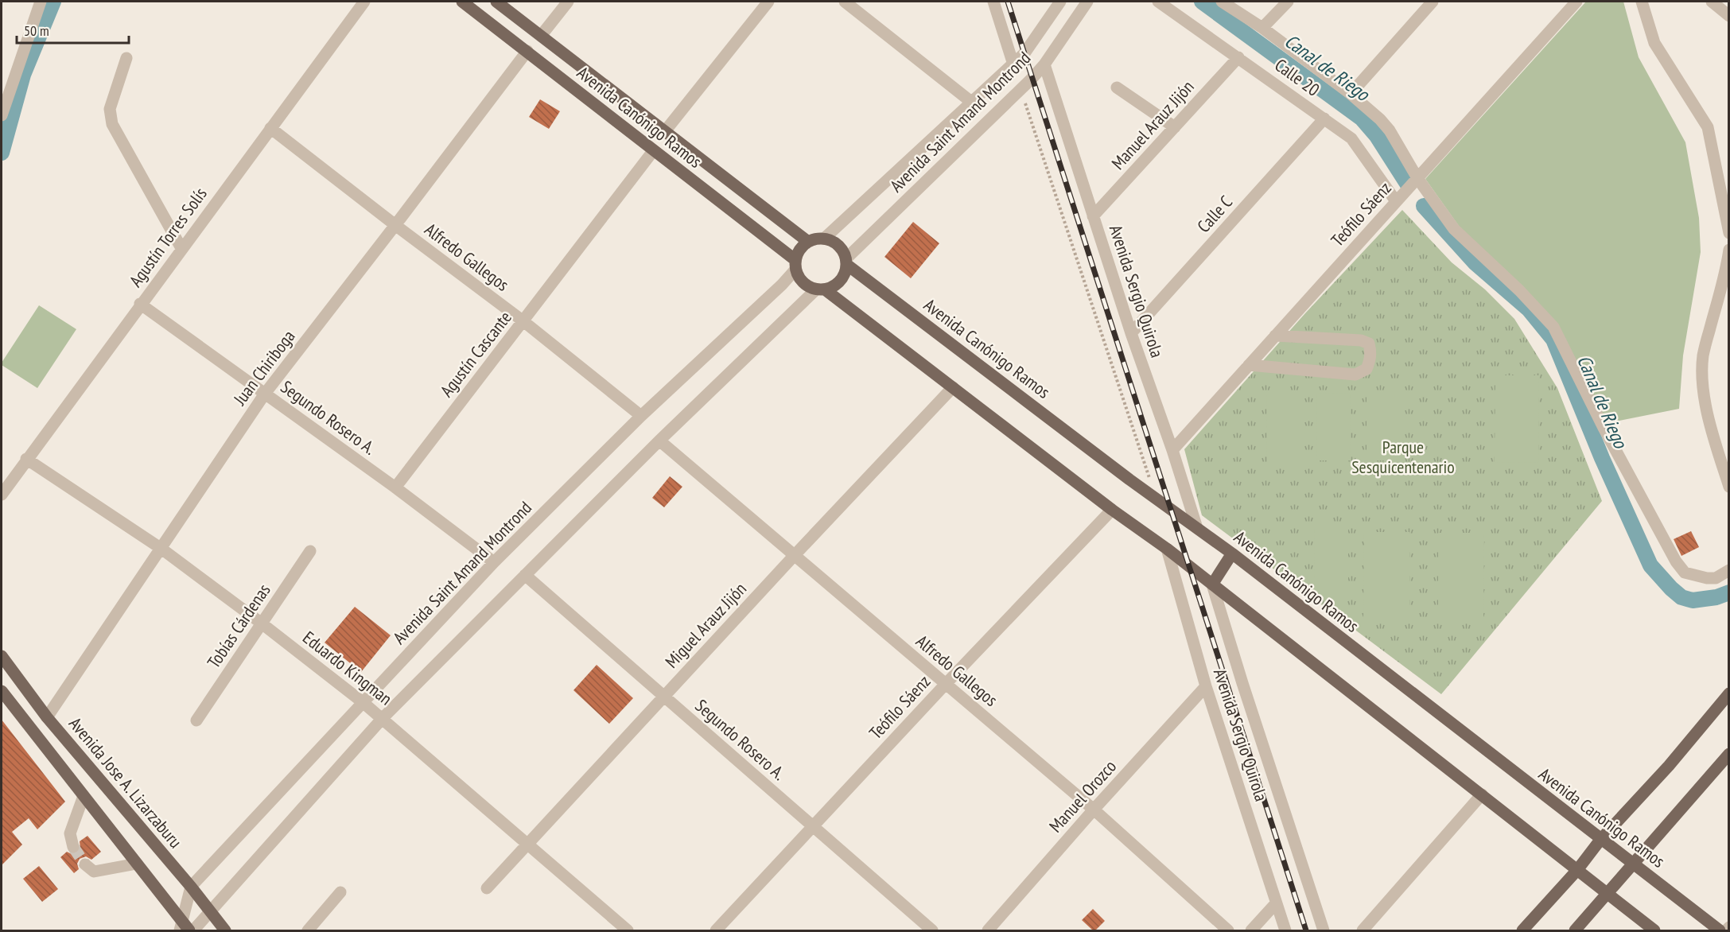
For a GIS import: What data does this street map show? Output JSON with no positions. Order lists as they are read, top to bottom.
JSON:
{
  "streets": {
    "main road": ["Avenida Canónigo Ramos", "Avenida Jose A. Lizarzaburu"],
    "street": [
      "Calle 20",
      "Avenida Saint Amand Montrond",
      "Manuel Arauz Jijón",
      "Calle C",
      "Teófilo Sáenz",
      "Agustín Torres Solís",
      "Alfredo Gallegos",
      "Avenida Sergio Quirola",
      "Agustín Cascante",
      "Juan Chiriboga",
      "Segundo Rosero A.",
      "Miguel Arauz Jijón",
      "Tobías Cárdenas",
      "Eduardo Kingman",
      "Manuel Orozco"
    ]
  },
  "crossings": [
    ["Calle 20", "Manuel Arauz Jijón"],
    ["Calle 20", "Calle C"],
    ["Calle 20", "Teófilo Sáenz"],
    ["Avenida Canónigo Ramos", "Avenida Saint Amand Montrond"],
    ["Avenida Canónigo Ramos", "Teófilo Sáenz"],
    ["Avenida Canónigo Ramos", "Avenida Sergio Quirola"],
    ["Avenida Canónigo Ramos", "Agustín Cascante"],
    ["Avenida Canónigo Ramos", "Juan Chiriboga"],
    ["Avenida Canónigo Ramos", "Miguel Arauz Jijón"],
    ["Avenida Saint Amand Montrond", "Alfredo Gallegos"],
    ["Avenida Saint Amand Montrond", "Avenida Sergio Quirola"],
    ["Avenida Saint Amand Montrond", "Segundo Rosero A."],
    ["Avenida Saint Amand Montrond", "Eduardo Kingman"],
    ["Avenida Saint Amand Montrond", "Avenida Jose A. Lizarzaburu"],
    ["Manuel Arauz Jijón", "Avenida Sergio Quirola"],
    ["Calle C", "Avenida Sergio Quirola"],
    ["Teófilo Sáenz", "Alfredo Gallegos"],
    ["Teófilo Sáenz", "Avenida Sergio Quirola"],
    ["Teófilo Sáenz", "Segundo Rosero A."],
    ["Agustín Torres Solís", "Alfredo Gallegos"],
    ["Agustín Torres Solís", "Segundo Rosero A."],
    ["Agustín Torres Solís", "Eduardo Kingman"],
    ["Alfredo Gallegos", "Agustín Cascante"],
    ["Alfredo Gallegos", "Juan Chiriboga"],
    ["Alfredo Gallegos", "Miguel Arauz Jijón"],
    ["Alfredo Gallegos", "Manuel Orozco"],
    ["Avenida Sergio Quirola", "Manuel Orozco"],
    ["Agustín Cascante", "Segundo Rosero A."],
    ["Juan Chiriboga", "Segundo Rosero A."],
    ["Juan Chiriboga", "Eduardo Kingman"],
    ["Juan Chiriboga", "Avenida Jose A. Lizarzaburu"],
    ["Segundo Rosero A.", "Miguel Arauz Jijón"],
    ["Miguel Arauz Jijón", "Eduardo Kingman"],
    ["Tobías Cárdenas", "Eduardo Kingman"]
  ],
  "water": ["Canal de Riego"],
  "parks": ["Parque Sesquicentenario"],
  "scale_bar": "50 m"
}
